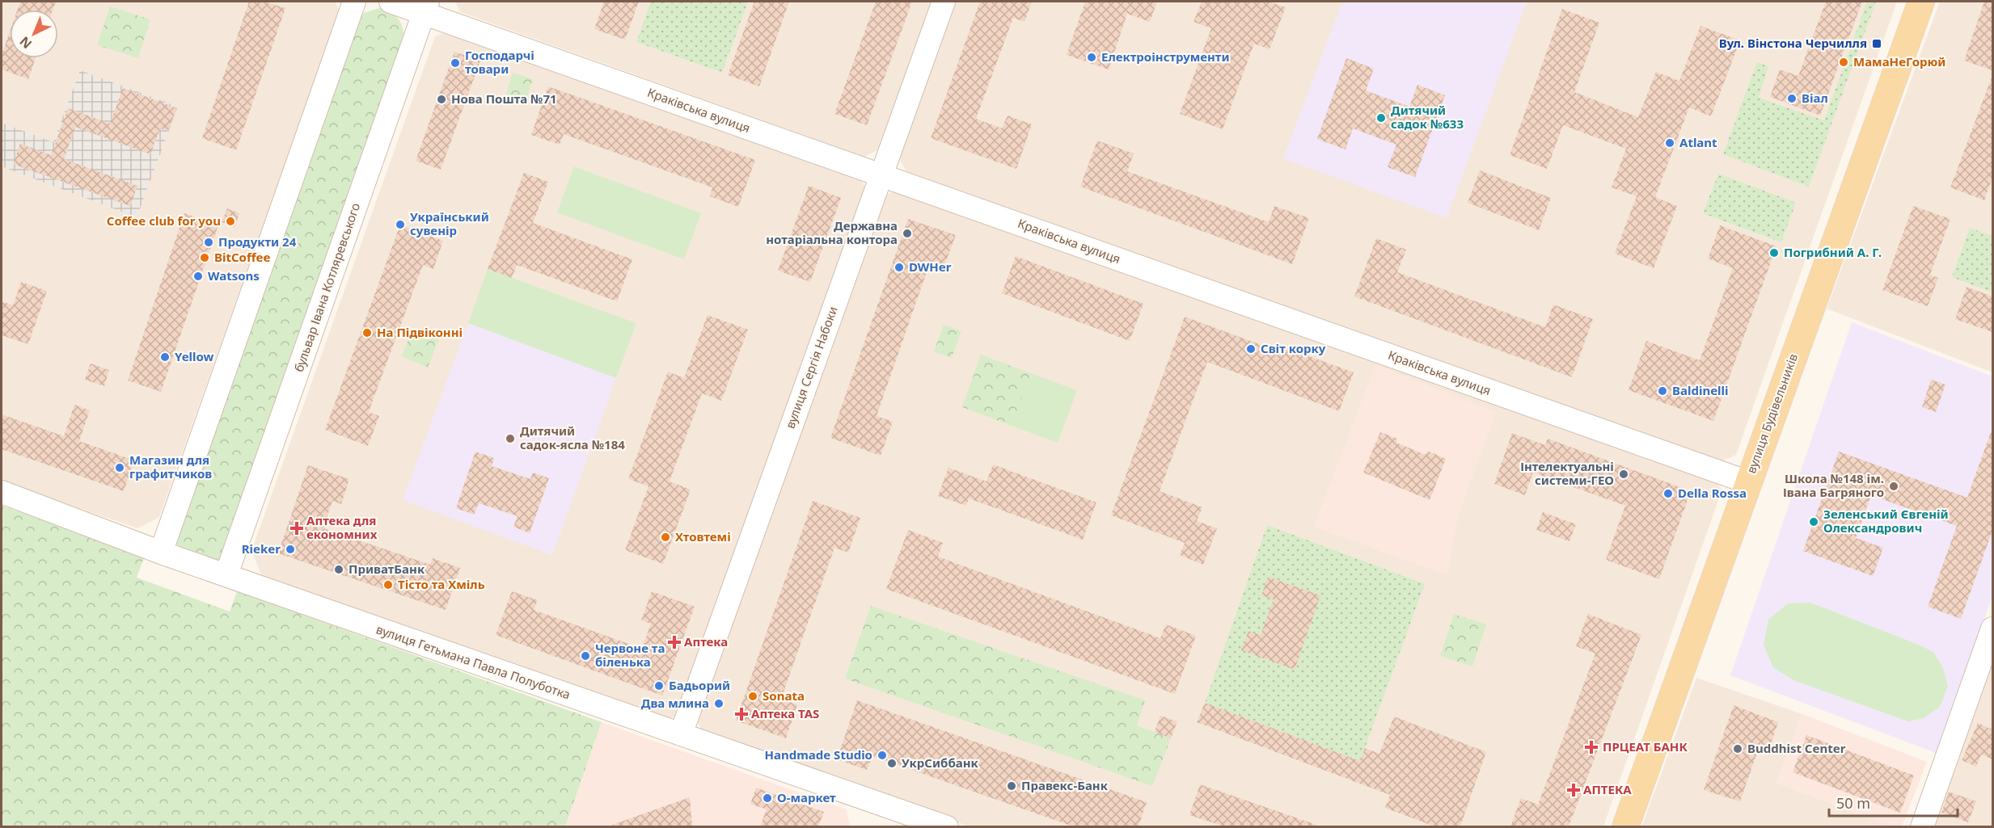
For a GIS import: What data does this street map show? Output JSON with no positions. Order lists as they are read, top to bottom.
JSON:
{
  "streets": {
    "main road": ["вулиця Будівельників"],
    "street": [
      "Краківська вулиця",
      "бульвар Івана Котляревського",
      "вулиця Сергія Набоки",
      "вулиця Гетьмана Павла Полуботка"
    ]
  },
  "crossings": [
    ["Краківська вулиця", "бульвар Івана Котляревського"],
    ["Краківська вулиця", "вулиця Сергія Набоки"],
    ["Краківська вулиця", "вулиця Будівельників"],
    ["бульвар Івана Котляревського", "вулиця Гетьмана Павла Полуботка"],
    ["вулиця Сергія Набоки", "вулиця Гетьмана Павла Полуботка"]
  ],
  "places": {
    "transit": ["Вул. Вінстона Черчилля"],
    "other": [
      "Електроінструменти",
      "МамаНеГорюй",
      "Господарчі товари",
      "Віал",
      "Нова Пошта №71",
      "Дитячий садок №633",
      "Atlant",
      "Coffee club for you",
      "Український сувенір",
      "Державна нотаріальна контора",
      "Продукти 24",
      "Погрибний А. Г.",
      "BitCoffee",
      "DWHer",
      "Watsons",
      "На Підвіконні",
      "Світ корку",
      "Yellow",
      "Baldinelli",
      "Дитячий садок-ясла №184",
      "Магазин для графитчиков",
      "Інтелектуальні системи-ГЕО",
      "Школа №148 ім. Івана Багряного",
      "Della Rossa",
      "Зеленський Євгеній Олександрович",
      "Хтовтемі",
      "Rieker",
      "ПриватБанк",
      "Тісто та Хміль",
      "Червоне та біленька",
      "Бадьорий",
      "Sonata",
      "Два млина",
      "Buddhist Center",
      "Handmade Studio",
      "УкрСиббанк",
      "Правекс-Банк",
      "О-маркет"
    ],
    "health": [
      "Аптека для економних",
      "Аптека",
      "Аптека TAS",
      "ПРЦЕАТ БАНК",
      "АПТЕКА"
    ]
  },
  "scale_bar": "50 m",
  "north": "bottom left"
}
